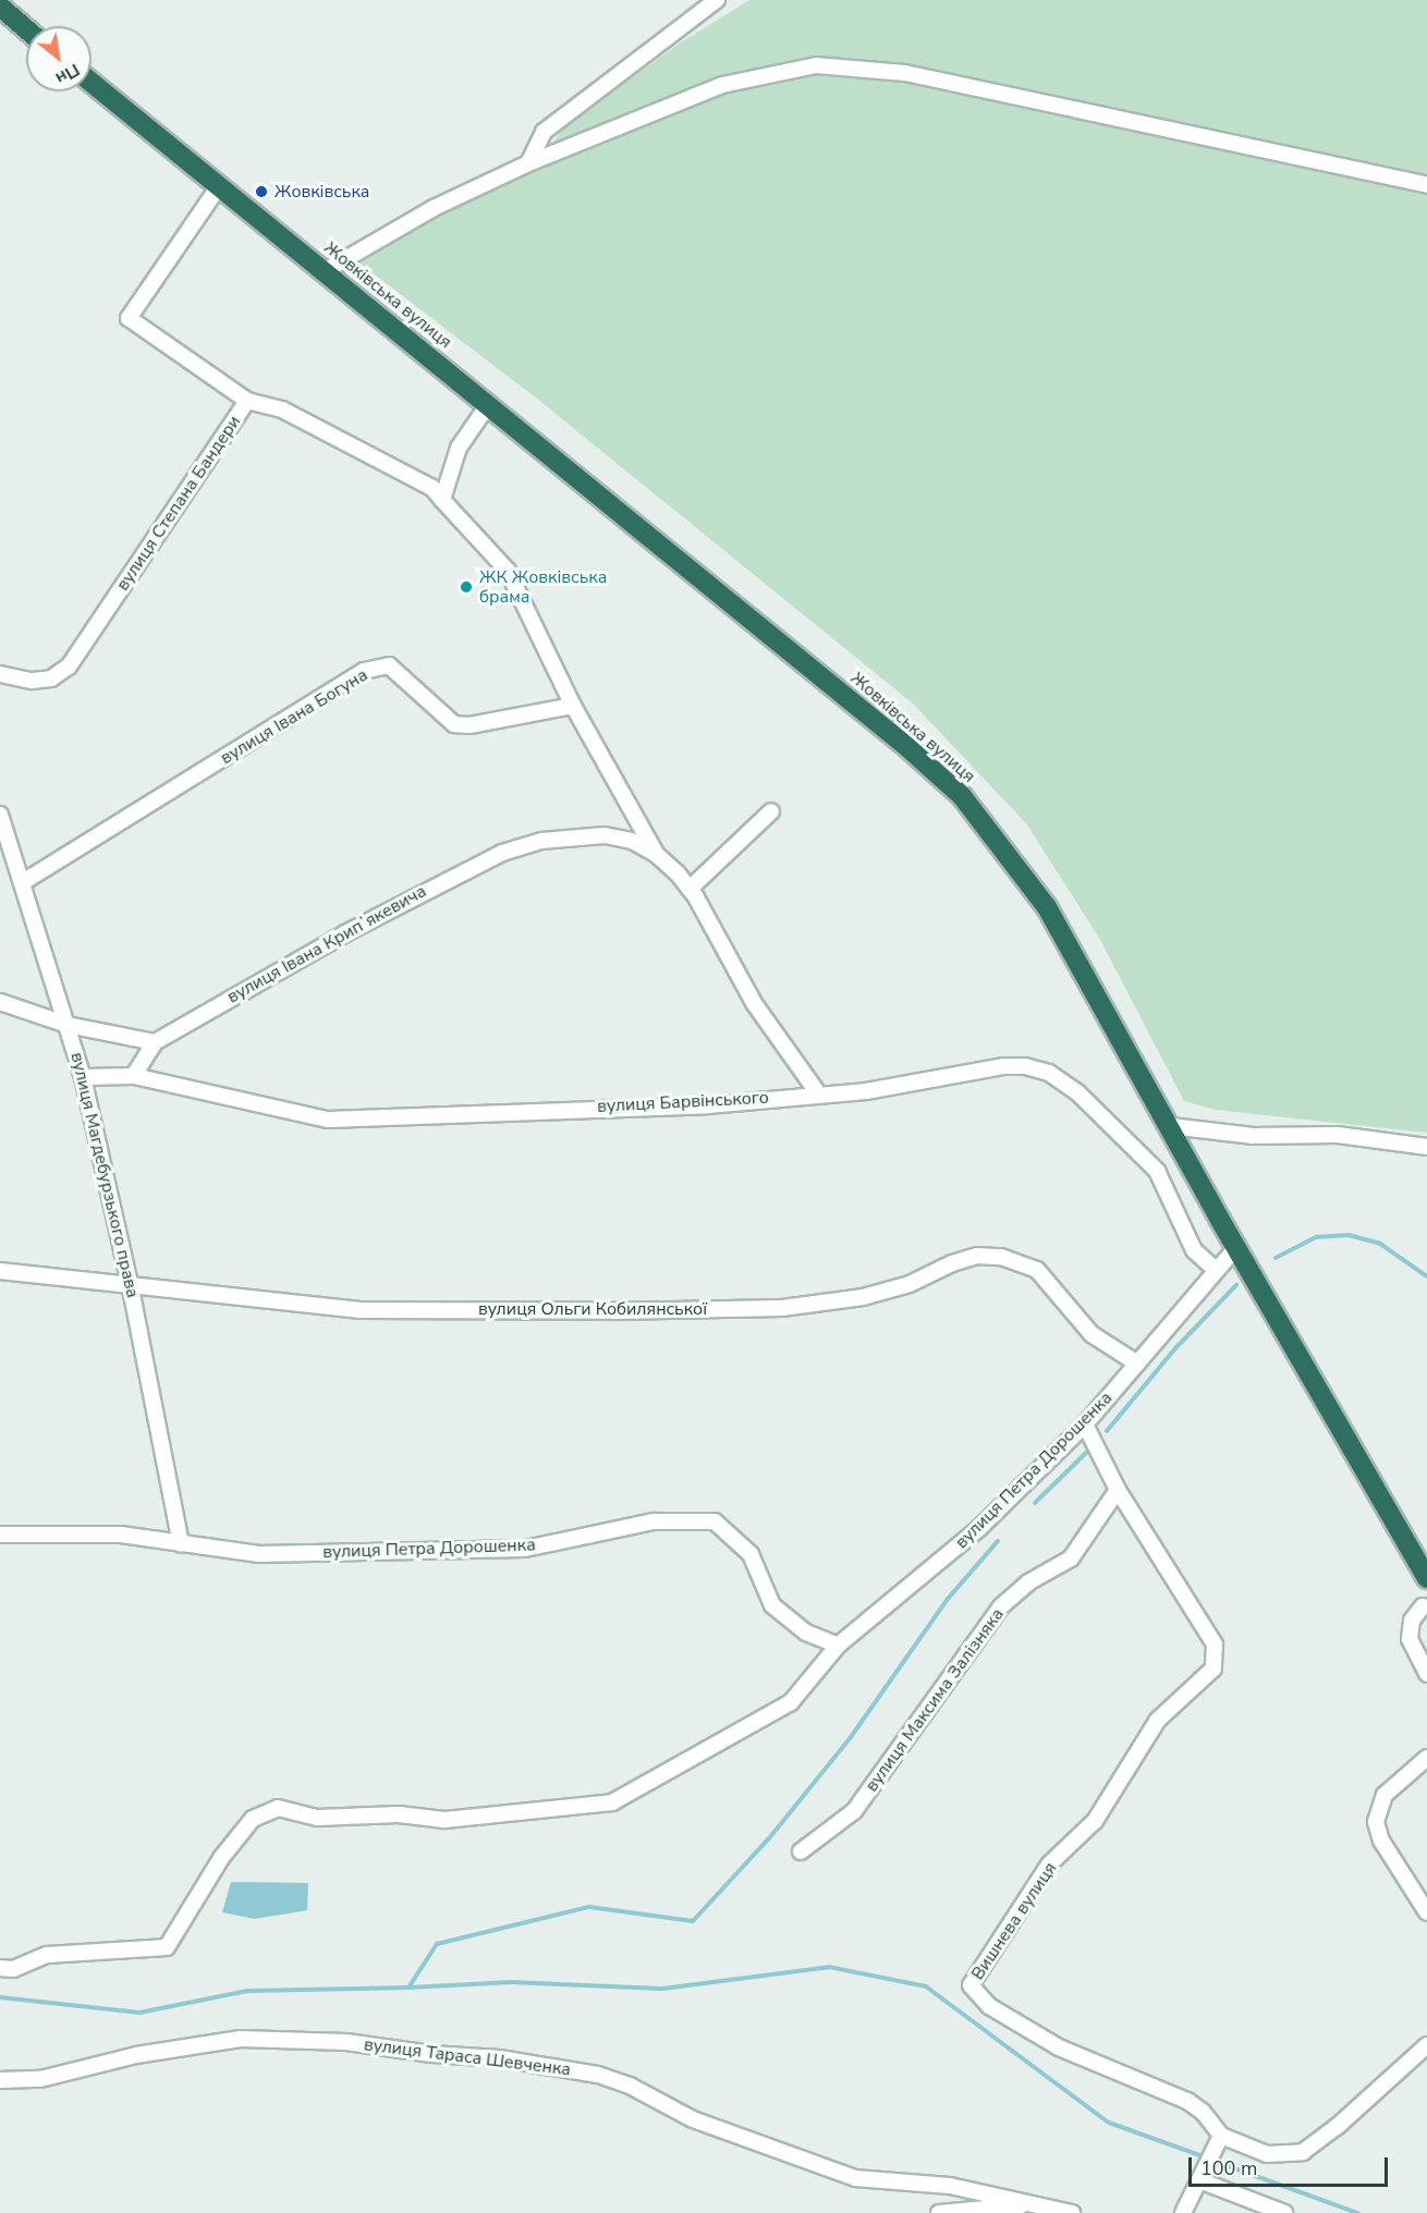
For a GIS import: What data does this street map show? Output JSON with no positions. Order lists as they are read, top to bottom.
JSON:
{
  "streets": {
    "highway": ["Жовківська вулиця"],
    "street": [
      "вулиця Степана Бандери",
      "вулиця Івана Богуна",
      "вулиця Івана Крипʼякевича",
      "вулиця Барвінського",
      "вулиця Магдебурзького права",
      "вулиця Ольги Кобилянської",
      "вулиця Петра Дорошенка",
      "вулиця Максима Залізняка",
      "Вишнева вулиця",
      "вулиця Тараса Шевченка"
    ]
  },
  "crossings": [
    ["Жовківська вулиця", "вулиця Степана Бандери"],
    ["Жовківська вулиця", "вулиця Петра Дорошенка"],
    ["вулиця Івана Богуна", "вулиця Івана Крипʼякевича"],
    ["вулиця Івана Богуна", "вулиця Магдебурзького права"],
    ["вулиця Івана Крипʼякевича", "вулиця Барвінського"],
    ["вулиця Барвінського", "вулиця Магдебурзького права"],
    ["вулиця Барвінського", "вулиця Петра Дорошенка"],
    ["вулиця Магдебурзького права", "вулиця Ольги Кобилянської"],
    ["вулиця Магдебурзького права", "вулиця Петра Дорошенка"],
    ["вулиця Ольги Кобилянської", "вулиця Петра Дорошенка"],
    ["вулиця Максима Залізняка", "Вишнева вулиця"]
  ],
  "places": ["Жовківська", "ЖК Жовківська брама"],
  "scale_bar": "100 m",
  "north": "bottom right"
}
